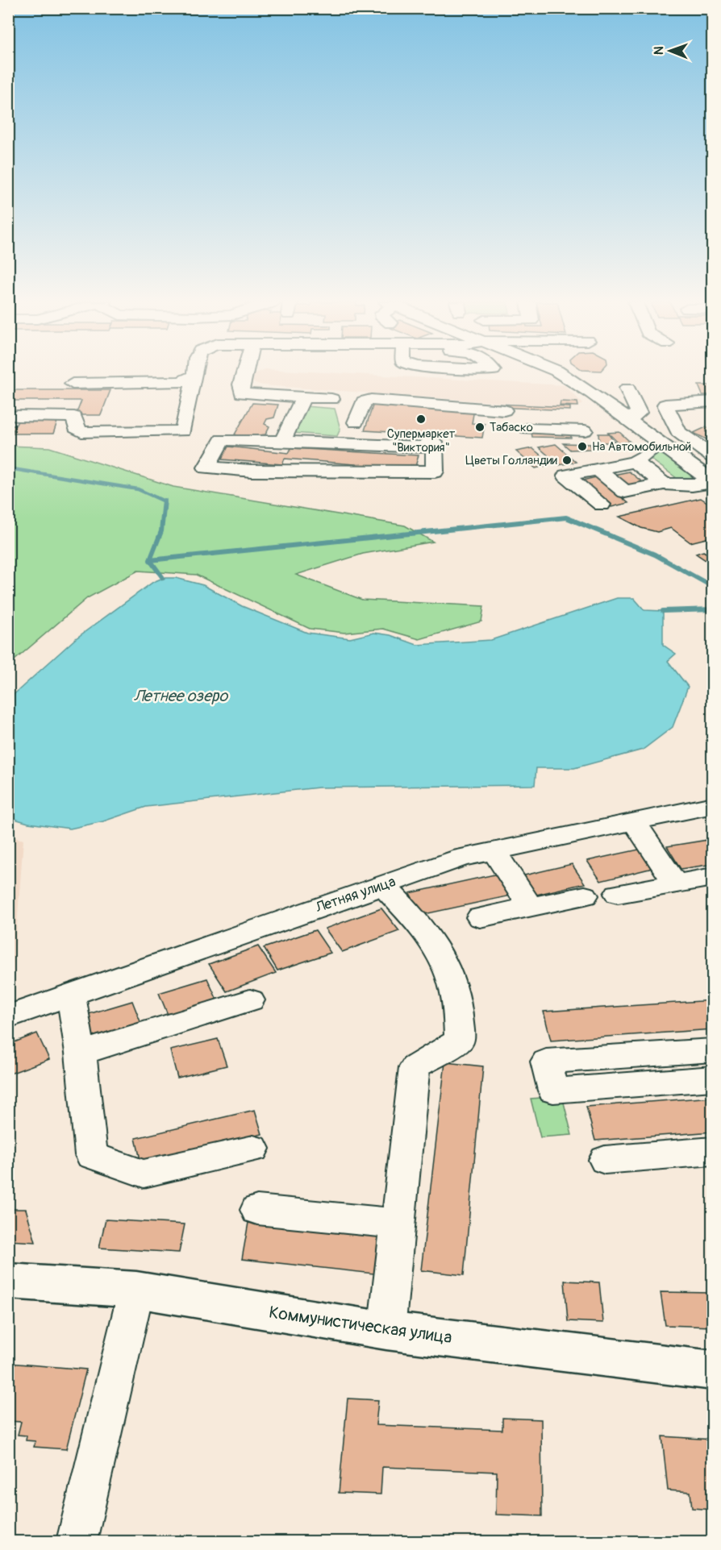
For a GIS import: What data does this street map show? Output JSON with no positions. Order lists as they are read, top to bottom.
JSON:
{
  "streets": {
    "main road": ["Коммунистическая улица"],
    "street": ["Летняя улица"]
  },
  "water": ["Летнее озеро"],
  "places": [
    "Супермаркет \"Виктория\"",
    "Табаско",
    "На Автомобильной",
    "Цветы Голландии"
  ],
  "north": "left"
}
